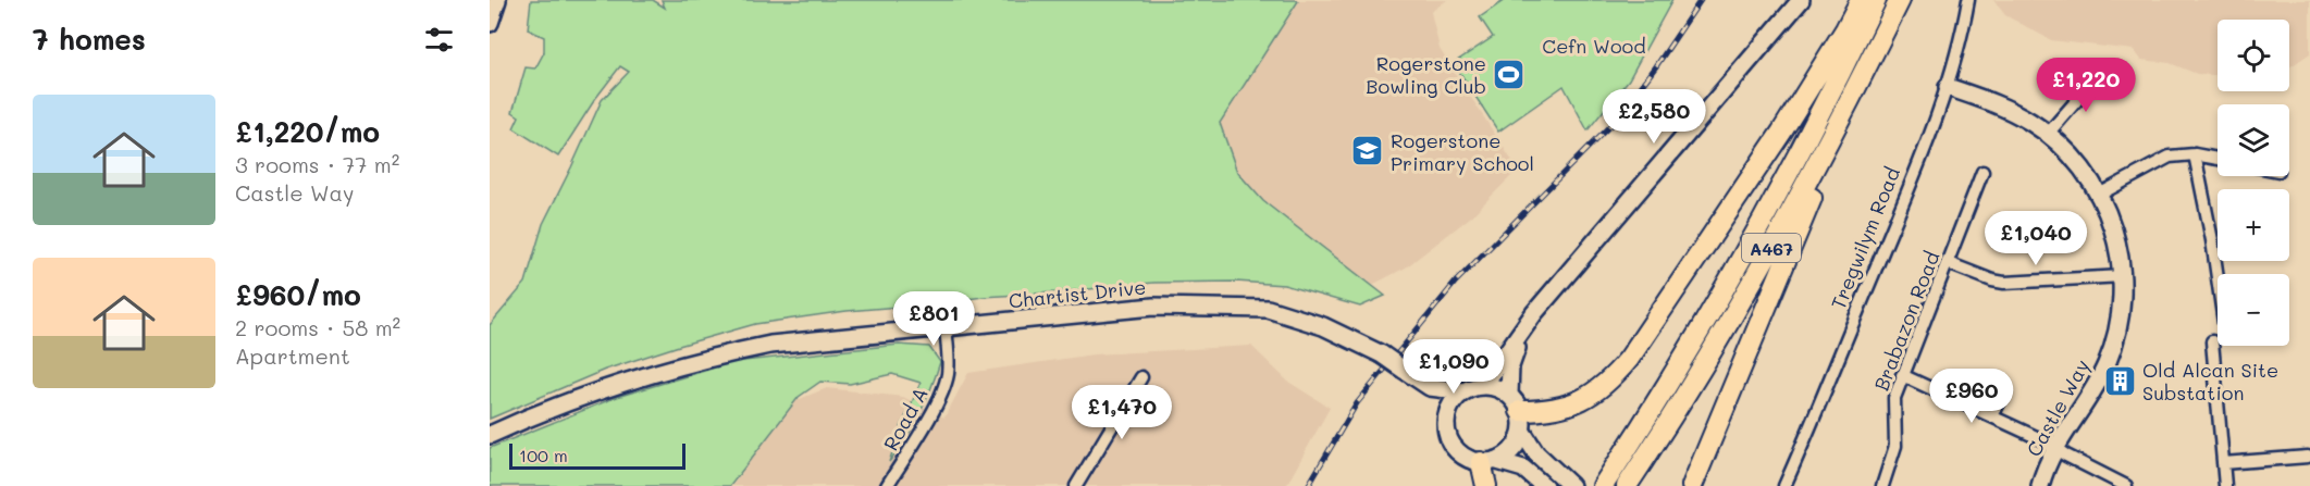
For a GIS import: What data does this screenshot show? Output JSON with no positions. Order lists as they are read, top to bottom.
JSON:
{
  "streets": {
    "main road": ["A467", "Chartist Drive", "Castle Way"],
    "street": ["Tregwilym Road", "Brabazon Road", "Road A"]
  },
  "crossings": [
    ["Tregwilym Road", "Castle Way"],
    ["Chartist Drive", "Road A"]
  ],
  "parks": ["Cefn Wood"],
  "places": {
    "sports": ["Rogerstone Bowling Club"],
    "school or university": ["Rogerstone Primary School"],
    "building": ["Old Alcan Site Substation"]
  },
  "scale_bar": "100 m",
  "page": {
    "heading": "7 homes",
    "map_buttons": ["+", "−"],
    "price": [
      "£1,220",
      "£2,580",
      "£1,040",
      "£801",
      "£1,090",
      "£960",
      "£1,470"
    ],
    "list": [
      {
        "name": "£1,220/mo",
        "note": "3 rooms · 77 m² · Castle Way"
      },
      {
        "name": "£960/mo",
        "note": "2 rooms · 58 m² · Apartment"
      }
    ],
    "scale": "100 m"
  }
}
